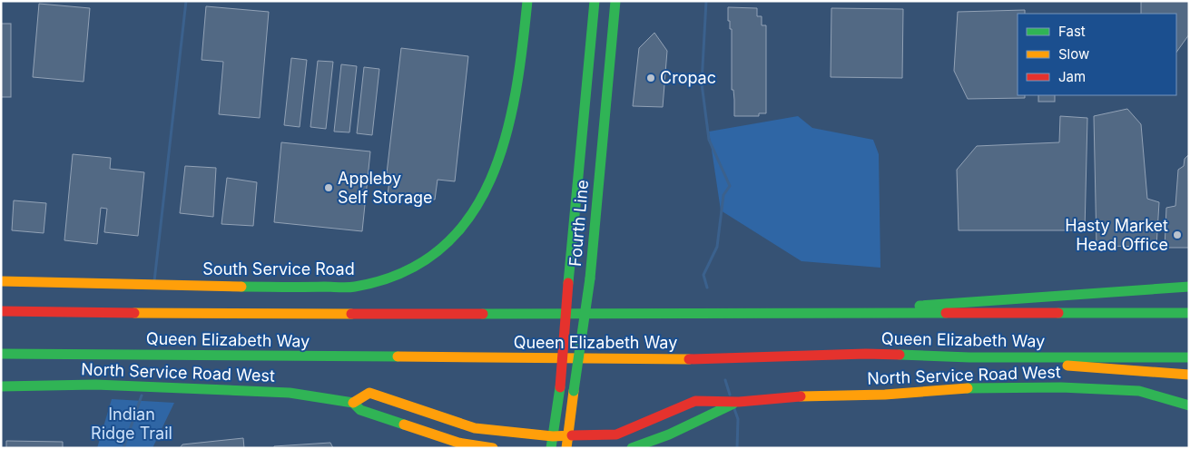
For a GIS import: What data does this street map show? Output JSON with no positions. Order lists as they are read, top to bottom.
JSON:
{
  "streets": {
    "main road": [
      "Fourth Line",
      "South Service Road",
      "Queen Elizabeth Way",
      "North Service Road West"
    ]
  },
  "crossings": [
    ["Fourth Line", "North Service Road West"]
  ],
  "parks": ["Indian Ridge Trail"],
  "places": ["Cropac", "Appleby Self Storage", "Hasty Market Head Office"],
  "legend": ["Fast", "Slow", "Jam"]
}
